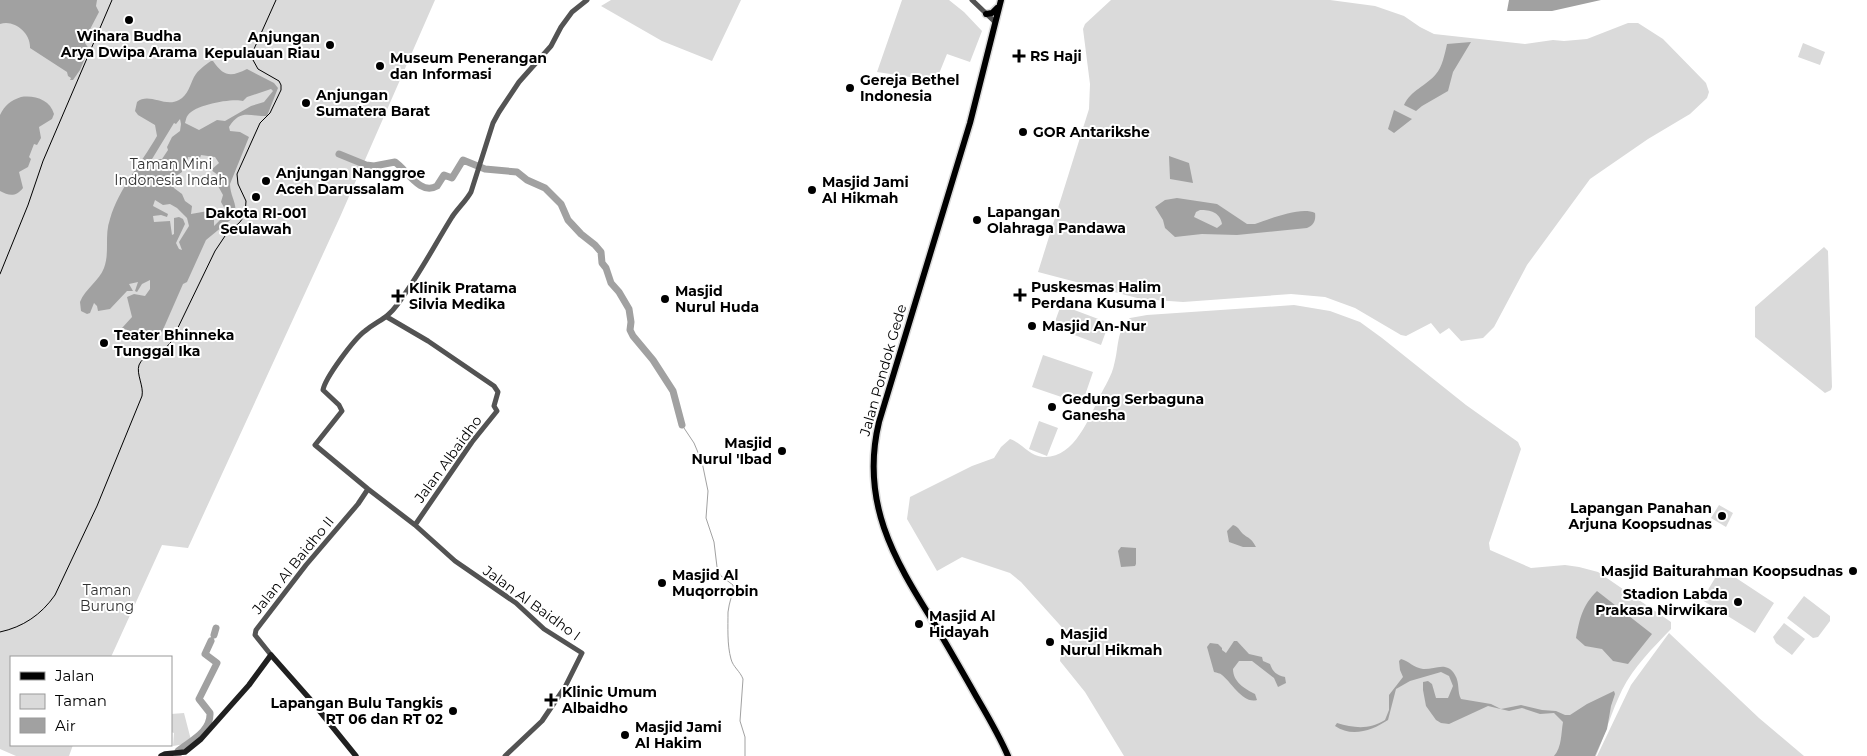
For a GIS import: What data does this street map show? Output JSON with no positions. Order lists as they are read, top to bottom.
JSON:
{
  "streets": {
    "main road": ["Jalan Pondok Gede"],
    "street": ["Jalan Albaidho", "Jalan Al Baidho II", "Jalan Al Baidho I"]
  },
  "crossings": [
    ["Jalan Albaidho", "Jalan Al Baidho I"],
    ["Jalan Al Baidho II", "Jalan Al Baidho I"]
  ],
  "parks": ["Taman Mini Indonesia Indah", "Taman Burung"],
  "places": {
    "other": [
      "Wihara Budha Arya Dwipa Arama",
      "Anjungan Kepulauan Riau",
      "Museum Penerangan dan Informasi",
      "Gereja Bethel Indonesia",
      "Anjungan Sumatera Barat",
      "GOR Antarikshe",
      "Anjungan Nanggroe Aceh Darussalam",
      "Masjid Jami Al Hikmah",
      "Dakota RI-001 Seulawah",
      "Lapangan Olahraga Pandawa",
      "Masjid Nurul Huda",
      "Masjid An-Nur",
      "Teater Bhinneka Tunggal Ika",
      "Gedung Serbaguna Ganesha",
      "Masjid Nurul 'Ibad",
      "Lapangan Panahan Arjuna Koopsudnas",
      "Masjid Baiturahman Koopsudnas",
      "Masjid Al Muqorrobin",
      "Stadion Labda Prakasa Nirwikara",
      "Masjid Al Hidayah",
      "Masjid Nurul Hikmah",
      "Lapangan Bulu Tangkis RT 06 dan RT 02",
      "Masjid Jami Al Hakim"
    ],
    "health": [
      "RS Haji",
      "Puskesmas Halim Perdana Kusuma I",
      "Klinik Pratama Silvia Medika",
      "Klinic Umum Albaidho"
    ]
  },
  "legend": ["Jalan", "Taman", "Air"]
}
